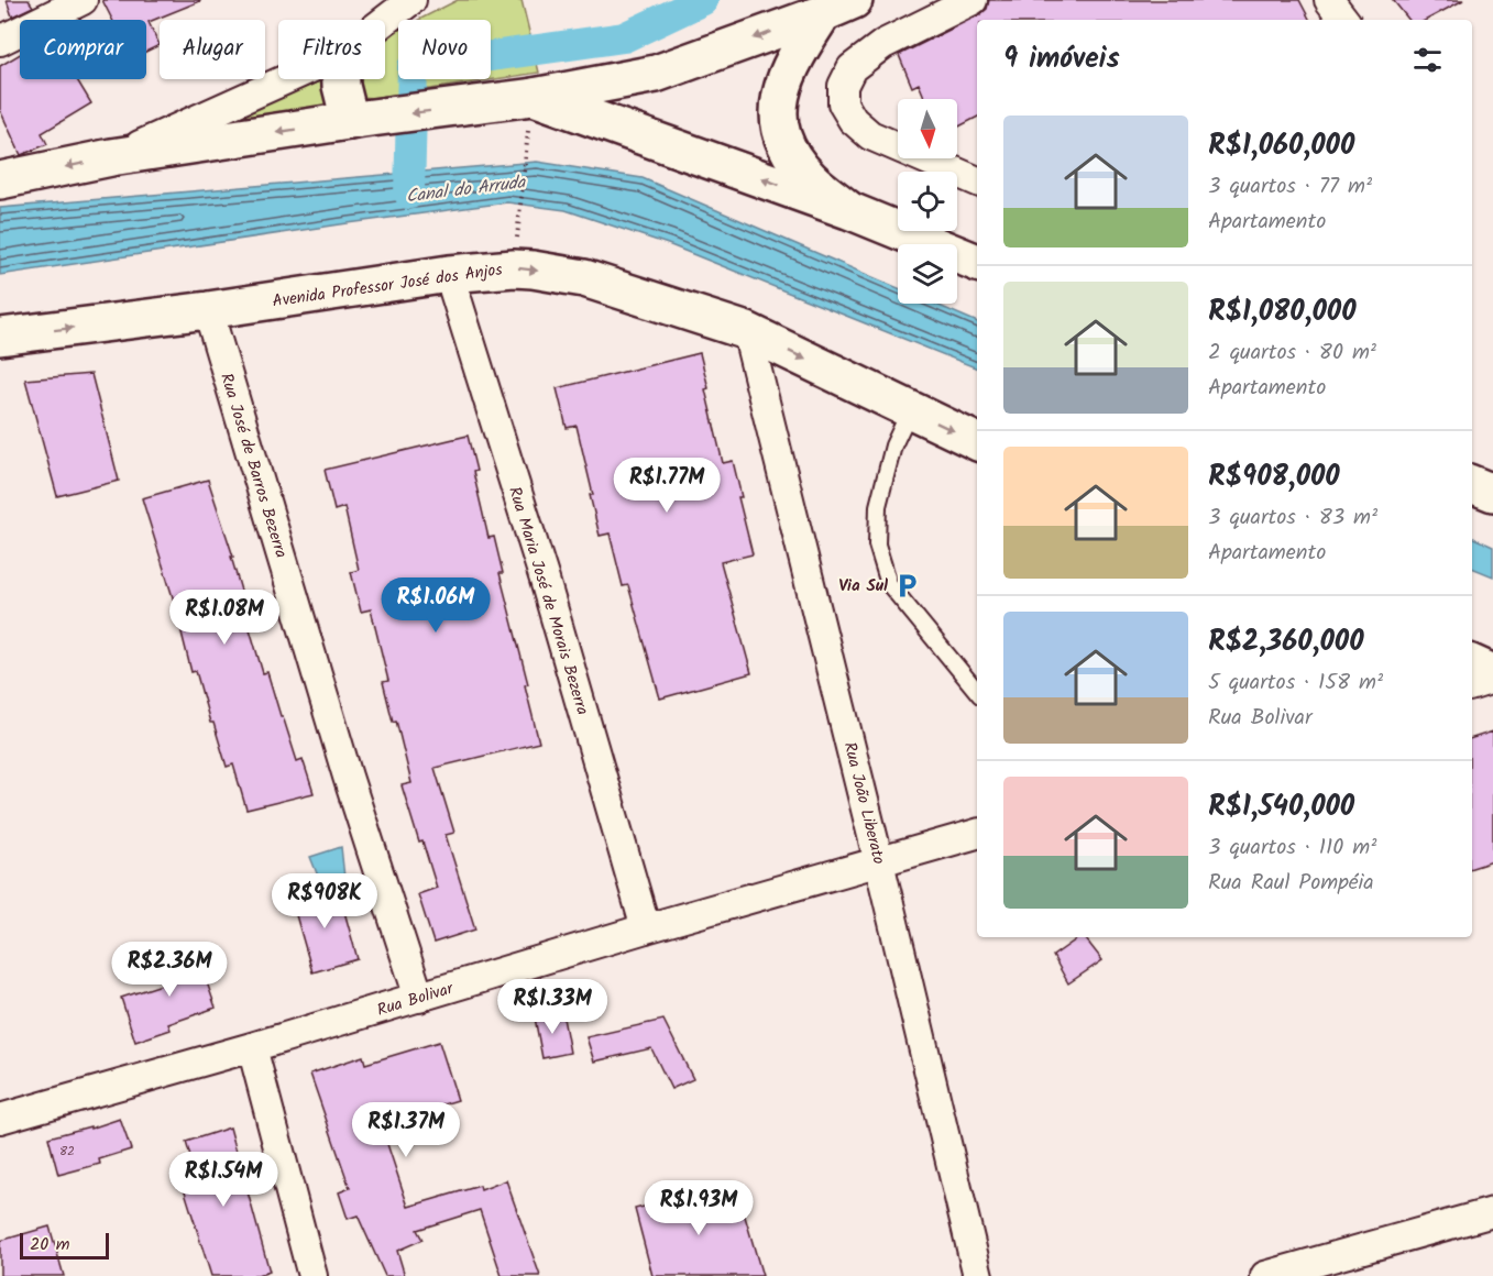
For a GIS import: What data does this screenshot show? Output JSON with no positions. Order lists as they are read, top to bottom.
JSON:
{
  "streets": {
    "main road": ["Avenida Professor José dos Anjos"],
    "street": [
      "Rua José de Barros Bezerra",
      "Rua Maria José de Morais Bezerra",
      "Rua João Liberato",
      "Rua Bolivar"
    ]
  },
  "crossings": [
    ["Avenida Professor José dos Anjos", "Rua José de Barros Bezerra"],
    ["Avenida Professor José dos Anjos", "Rua Maria José de Morais Bezerra"],
    ["Avenida Professor José dos Anjos", "Rua João Liberato"],
    ["Rua José de Barros Bezerra", "Rua Bolivar"],
    ["Rua Maria José de Morais Bezerra", "Rua Bolivar"],
    ["Rua João Liberato", "Rua Bolivar"]
  ],
  "water": ["Canal do Arruda"],
  "places": {
    "parking": ["Via Sul"]
  },
  "house_numbers": ["82"],
  "scale_bar": "20 m",
  "north": "bottom",
  "page": {
    "chip": [
      "Comprar",
      "Alugar",
      "Filtros",
      "Novo"
    ],
    "heading": "9 imóveis",
    "list": [
      {
        "name": "R$1,060,000",
        "note": "3 quartos · 77 m² · Apartamento"
      },
      {
        "name": "R$1,080,000",
        "note": "2 quartos · 80 m² · Apartamento"
      },
      {
        "name": "R$908,000",
        "note": "3 quartos · 83 m² · Apartamento"
      },
      {
        "name": "R$2,360,000",
        "note": "5 quartos · 158 m² · Rua Bolivar"
      },
      {
        "name": "R$1,540,000",
        "note": "3 quartos · 110 m² · Rua Raul Pompéia"
      }
    ],
    "price": [
      "R$1.77M",
      "R$1.06M",
      "R$1.08M",
      "R$908K",
      "R$2.36M",
      "R$1.33M",
      "R$1.37M",
      "R$1.54M",
      "R$1.93M"
    ],
    "scale": "20 m"
  }
}
